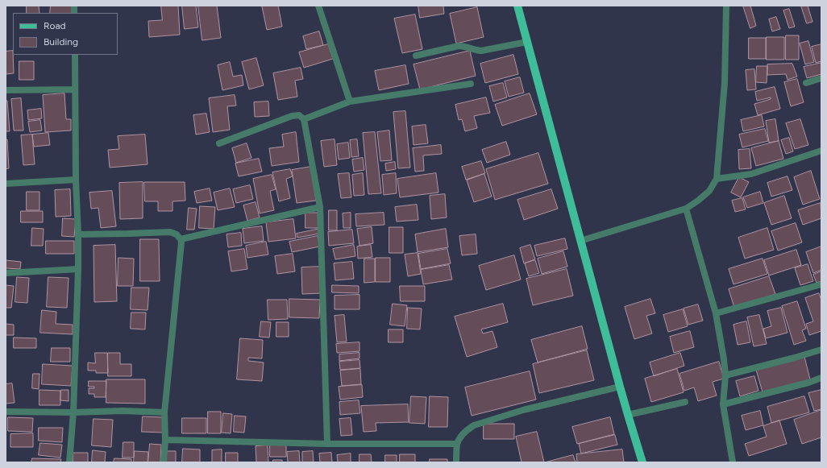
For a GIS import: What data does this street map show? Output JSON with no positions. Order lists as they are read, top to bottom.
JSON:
{
  "legend": ["Road", "Building"]
}
